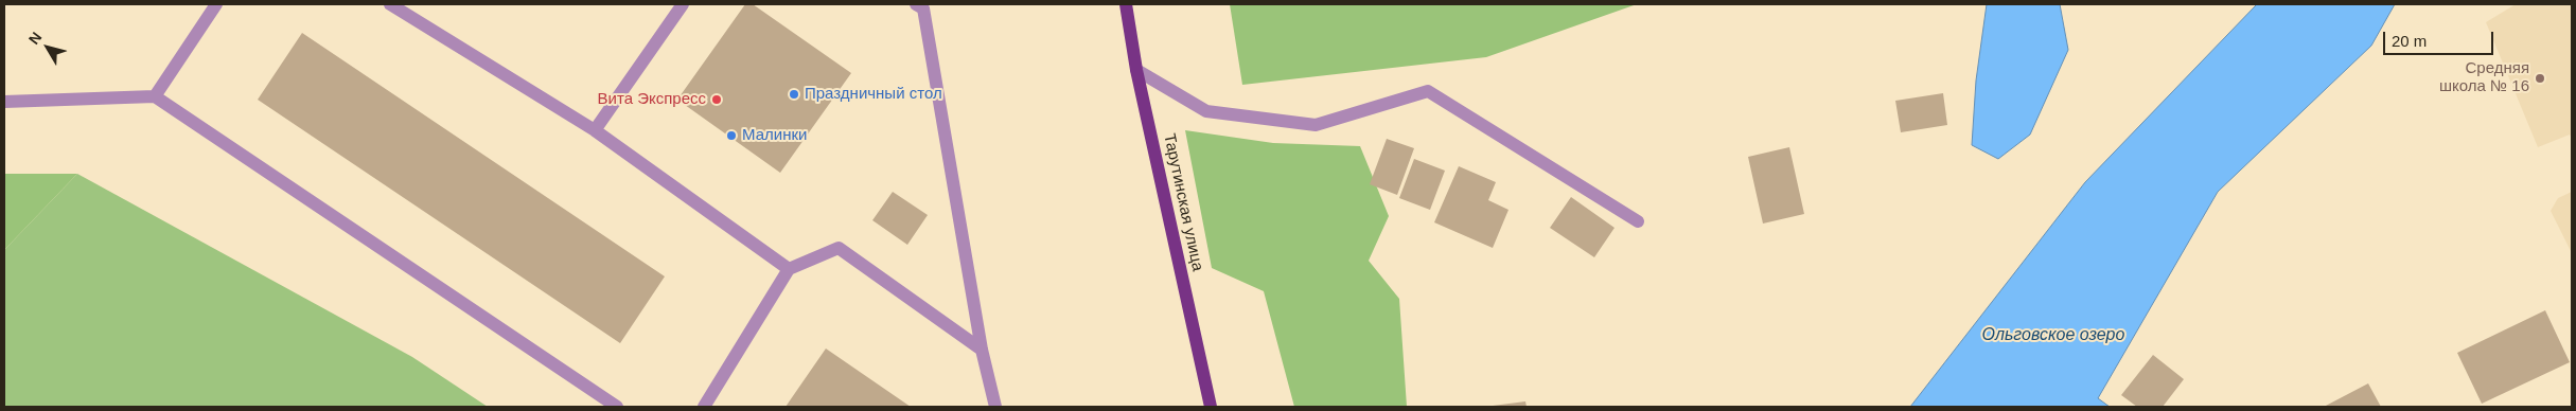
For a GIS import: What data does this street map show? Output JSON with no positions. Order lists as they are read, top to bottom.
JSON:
{
  "streets": {
    "main road": ["Тарутинская улица"]
  },
  "water": ["Ольговское озеро"],
  "places": [
    "Средняя школа № 16",
    "Праздничный стол",
    "Вита Экспресс",
    "Малинки"
  ],
  "scale_bar": "20 m",
  "north": "top left"
}
